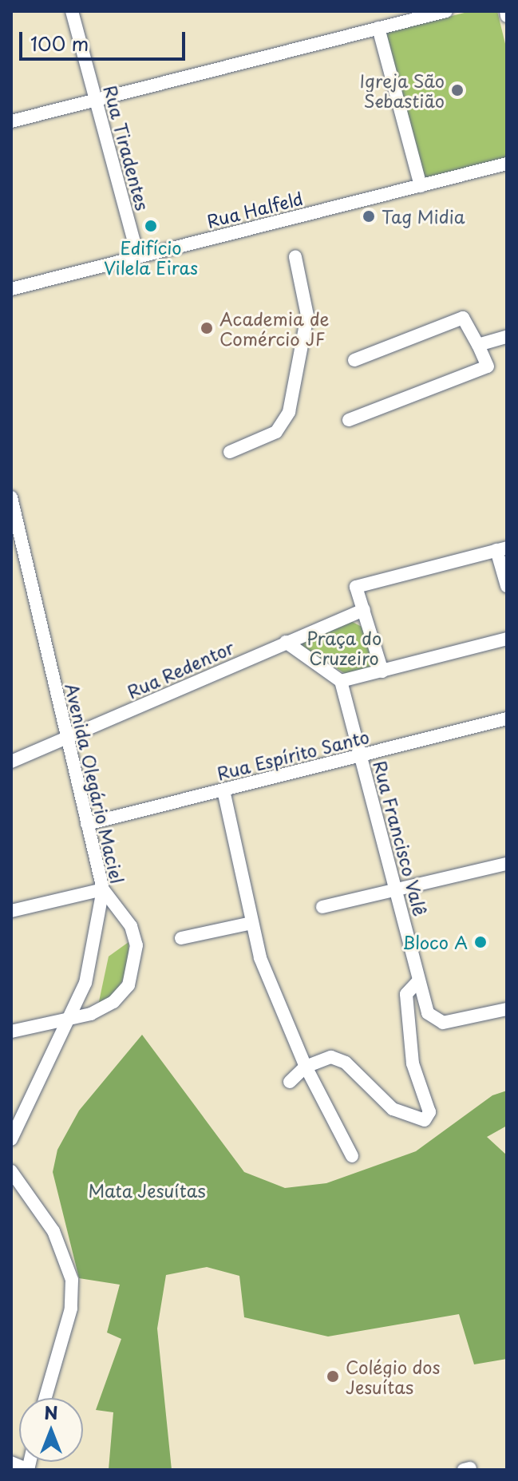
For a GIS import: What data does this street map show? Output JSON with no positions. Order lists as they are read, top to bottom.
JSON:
{
  "streets": {
    "street": [
      "Rua Tiradentes",
      "Rua Halfeld",
      "Rua Redentor",
      "Rua Espírito Santo",
      "Avenida Olegário Maciel",
      "Rua Francisco Valê"
    ]
  },
  "crossings": [
    ["Rua Tiradentes", "Rua Halfeld"],
    ["Rua Redentor", "Avenida Olegário Maciel"],
    ["Rua Espírito Santo", "Avenida Olegário Maciel"],
    ["Rua Espírito Santo", "Rua Francisco Valê"]
  ],
  "parks": ["Praça do Cruzeiro", "Mata Jesuítas"],
  "places": [
    "Igreja São Sebastião",
    "Tag Midia",
    "Edifício Vilela Eiras",
    "Academia de Comércio JF",
    "Bloco A",
    "Colégio dos Jesuítas"
  ],
  "scale_bar": "100 m",
  "north": "top"
}
